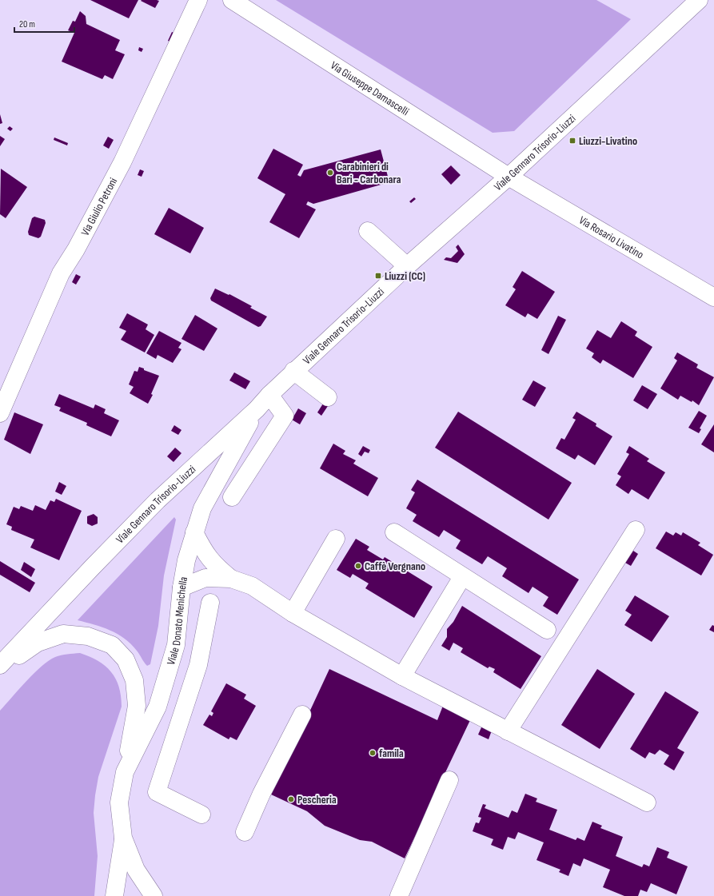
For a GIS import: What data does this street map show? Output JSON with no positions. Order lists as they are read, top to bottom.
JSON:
{
  "streets": {
    "street": [
      "Via Giuseppe Damascelli",
      "Viale Gennaro Trisorio-Liuzzi",
      "Via Giulio Petroni",
      "Via Rosario Livatino",
      "Viale Donato Menichella"
    ]
  },
  "crossings": [
    ["Via Giuseppe Damascelli", "Viale Gennaro Trisorio-Liuzzi"],
    ["Via Giuseppe Damascelli", "Via Rosario Livatino"],
    ["Viale Gennaro Trisorio-Liuzzi", "Via Rosario Livatino"],
    ["Viale Gennaro Trisorio-Liuzzi", "Viale Donato Menichella"]
  ],
  "places": {
    "transit": ["Liuzzi-Livatino", "Liuzzi (CC)"],
    "other": [
      "Carabinieri di Bari - Carbonara",
      "Caffè Vergnano",
      "famila",
      "Pescheria"
    ]
  },
  "scale_bar": "20 m"
}
